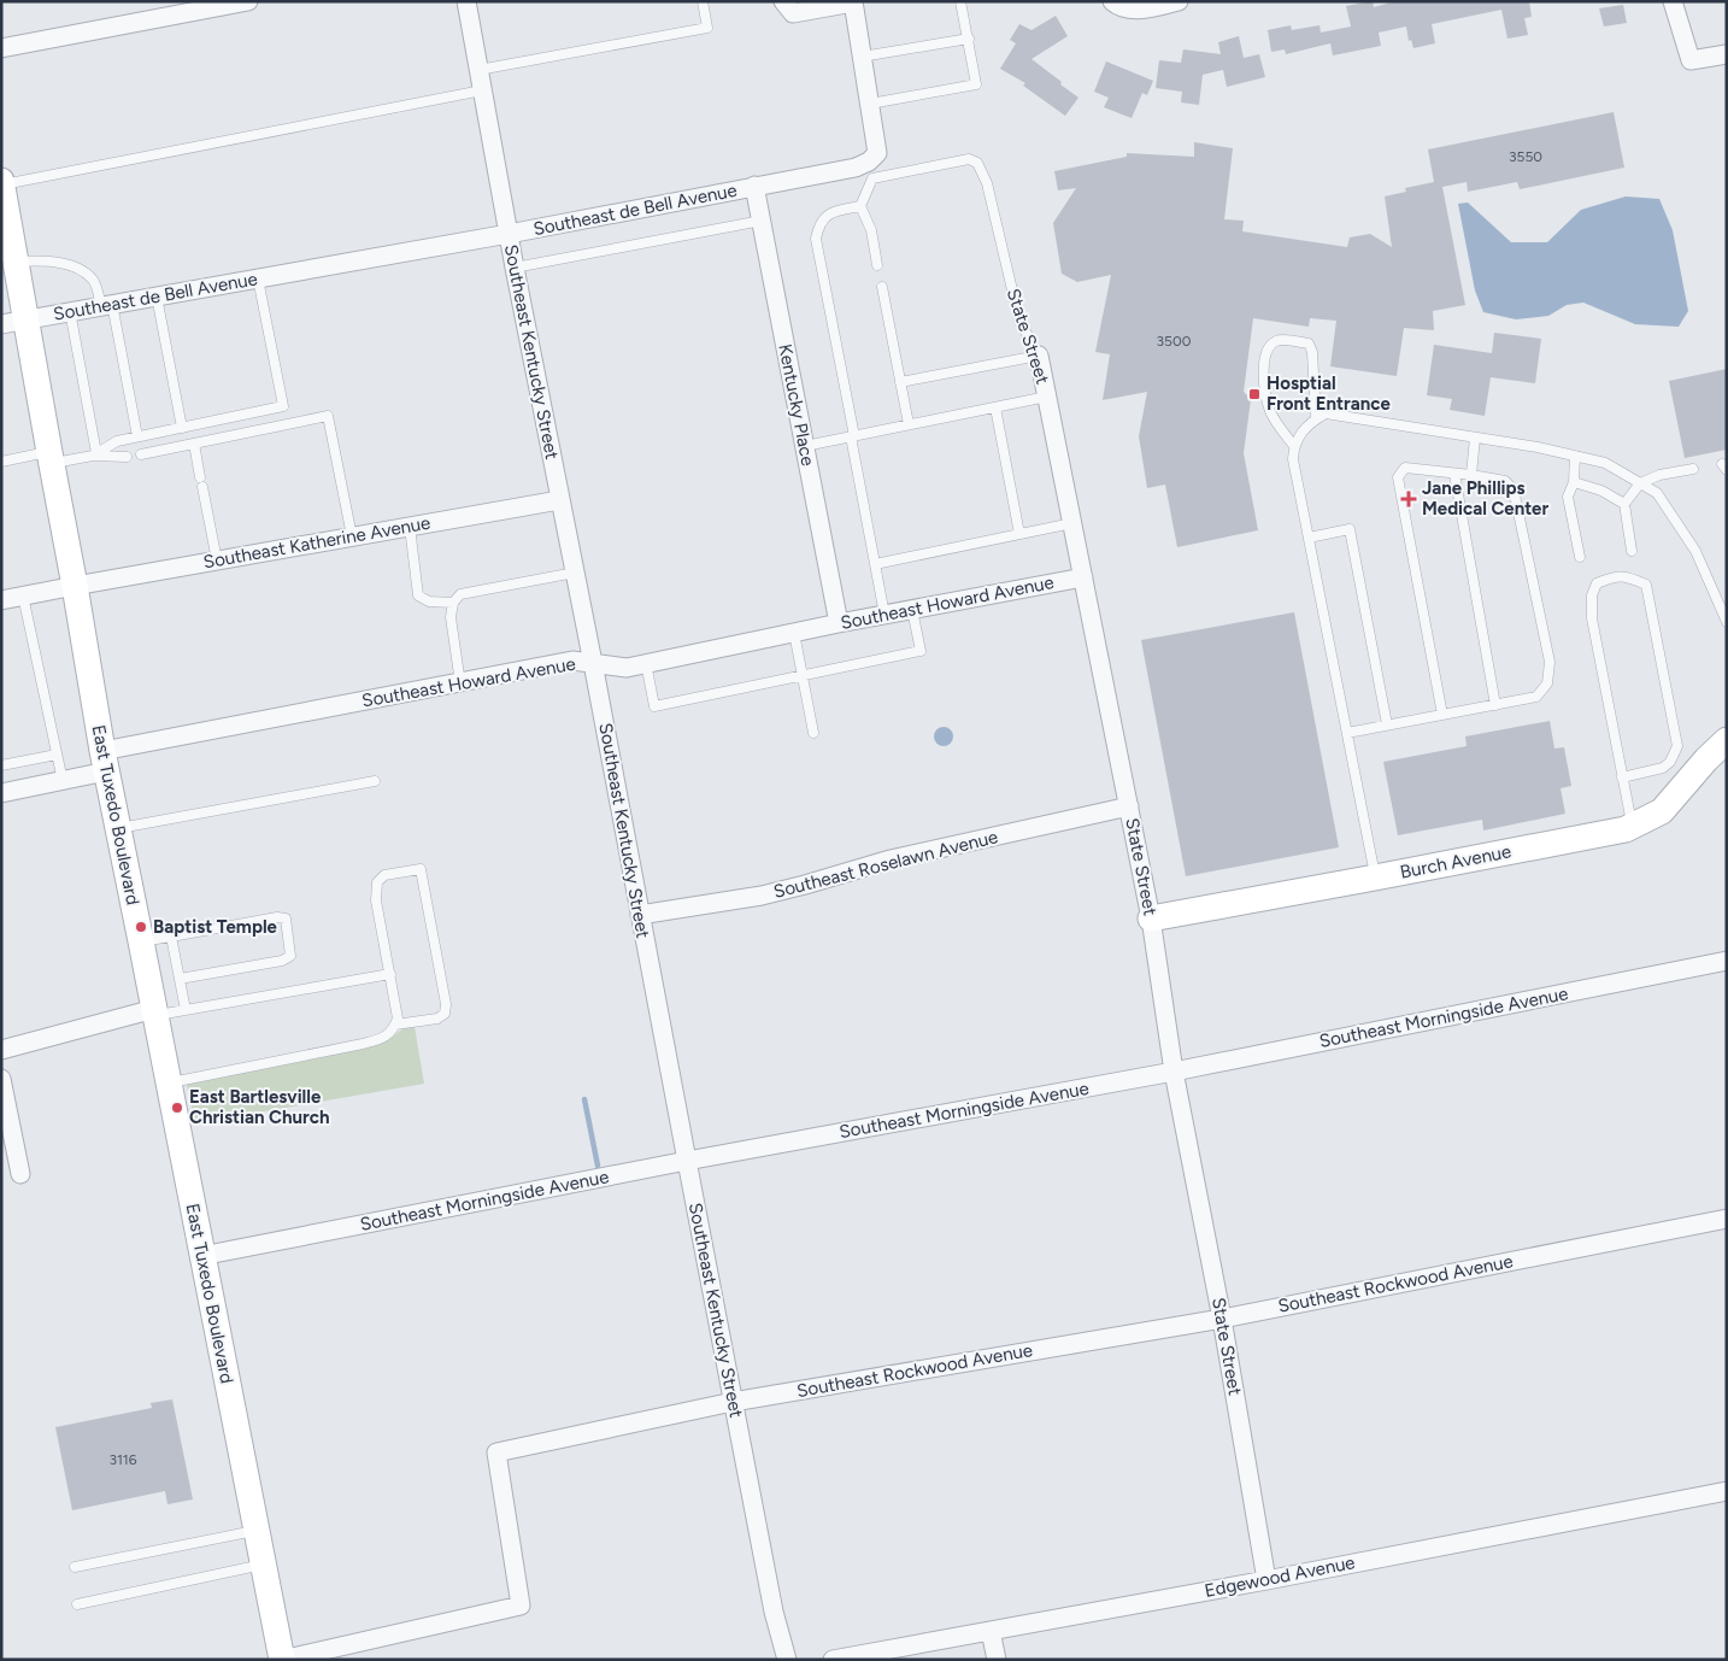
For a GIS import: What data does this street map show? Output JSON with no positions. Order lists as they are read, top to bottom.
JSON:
{
  "streets": {
    "main road": ["East Tuxedo Boulevard", "Burch Avenue"],
    "street": [
      "Southeast de Bell Avenue",
      "State Street",
      "Southeast Kentucky Street",
      "Kentucky Place",
      "Southeast Katherine Avenue",
      "Southeast Howard Avenue",
      "Southeast Roselawn Avenue",
      "Southeast Morningside Avenue",
      "Southeast Rockwood Avenue",
      "Edgewood Avenue"
    ]
  },
  "crossings": [
    ["Southeast de Bell Avenue", "Southeast Kentucky Street"],
    ["Southeast de Bell Avenue", "Kentucky Place"],
    ["Southeast de Bell Avenue", "East Tuxedo Boulevard"],
    ["State Street", "Southeast Howard Avenue"],
    ["State Street", "Burch Avenue"],
    ["State Street", "Southeast Roselawn Avenue"],
    ["State Street", "Southeast Morningside Avenue"],
    ["State Street", "Southeast Rockwood Avenue"],
    ["State Street", "Edgewood Avenue"],
    ["Southeast Kentucky Street", "Southeast Katherine Avenue"],
    ["Southeast Kentucky Street", "Southeast Howard Avenue"],
    ["Southeast Kentucky Street", "Southeast Roselawn Avenue"],
    ["Southeast Kentucky Street", "Southeast Morningside Avenue"],
    ["Southeast Kentucky Street", "Southeast Rockwood Avenue"],
    ["Kentucky Place", "Southeast Howard Avenue"],
    ["Southeast Katherine Avenue", "East Tuxedo Boulevard"],
    ["Southeast Howard Avenue", "East Tuxedo Boulevard"],
    ["East Tuxedo Boulevard", "Southeast Morningside Avenue"],
    ["East Tuxedo Boulevard", "Southeast Rockwood Avenue"]
  ],
  "places": {
    "transit": ["Hosptial Front Entrance"],
    "health": ["Jane Phillips Medical Center"],
    "other": ["Baptist Temple", "East Bartlesville Christian Church"]
  },
  "house_numbers": ["3550", "3500", "3116"]
}
